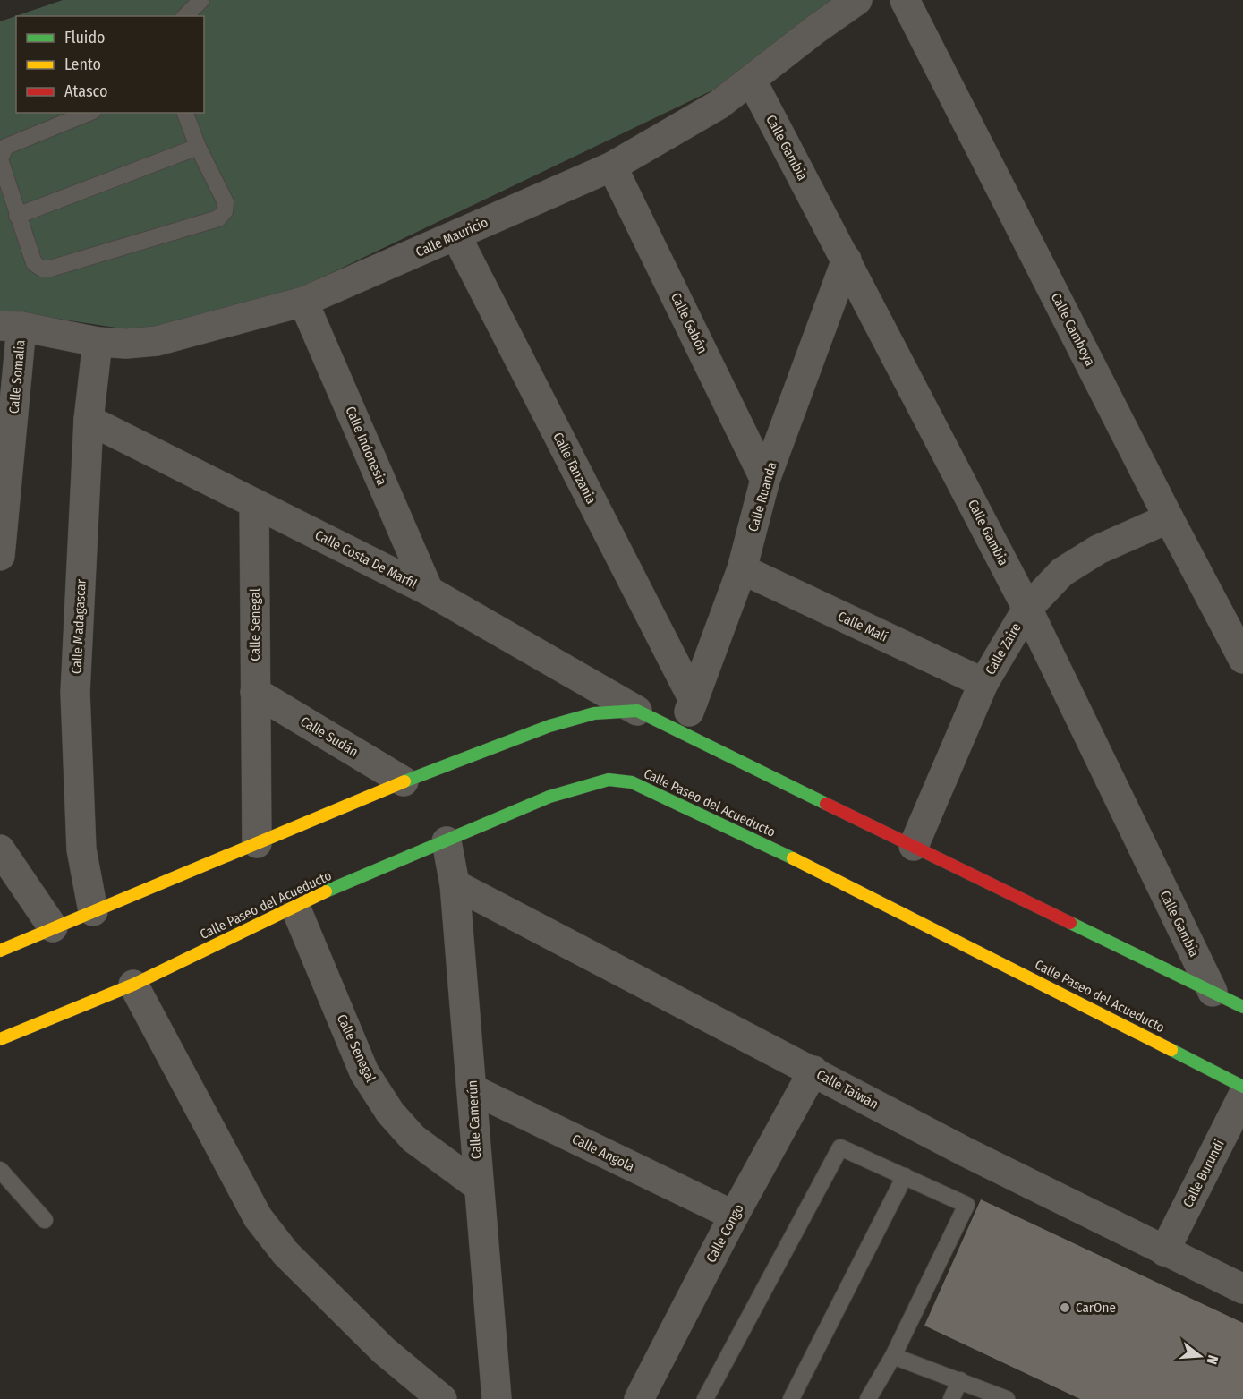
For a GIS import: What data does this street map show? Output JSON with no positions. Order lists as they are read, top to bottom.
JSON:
{
  "streets": {
    "street": [
      "Calle Gambia",
      "Calle Mauricio",
      "Calle Gabón",
      "Calle Camboya",
      "Calle Somalia",
      "Calle Indonesia",
      "Calle Tanzania",
      "Calle Ruanda",
      "Calle Costa De Marfil",
      "Calle Senegal",
      "Calle Madagascar",
      "Calle Malí",
      "Calle Zaire",
      "Calle Sudán",
      "Calle Paseo del Acueducto",
      "Calle Taiwán",
      "Calle Camerún",
      "Calle Angola",
      "Calle Burundi",
      "Calle Congo"
    ]
  },
  "crossings": [
    ["Calle Gambia", "Calle Mauricio"],
    ["Calle Gambia", "Calle Ruanda"],
    ["Calle Gambia", "Calle Zaire"],
    ["Calle Mauricio", "Calle Gabón"],
    ["Calle Mauricio", "Calle Somalia"],
    ["Calle Mauricio", "Calle Indonesia"],
    ["Calle Mauricio", "Calle Tanzania"],
    ["Calle Mauricio", "Calle Madagascar"],
    ["Calle Gabón", "Calle Ruanda"],
    ["Calle Camboya", "Calle Zaire"],
    ["Calle Indonesia", "Calle Costa De Marfil"],
    ["Calle Tanzania", "Calle Ruanda"],
    ["Calle Ruanda", "Calle Malí"],
    ["Calle Costa De Marfil", "Calle Senegal"],
    ["Calle Costa De Marfil", "Calle Madagascar"],
    ["Calle Senegal", "Calle Sudán"],
    ["Calle Senegal", "Calle Paseo del Acueducto"],
    ["Calle Senegal", "Calle Camerún"],
    ["Calle Malí", "Calle Zaire"],
    ["Calle Paseo del Acueducto", "Calle Camerún"],
    ["Calle Taiwán", "Calle Camerún"],
    ["Calle Taiwán", "Calle Burundi"],
    ["Calle Taiwán", "Calle Congo"],
    ["Calle Camerún", "Calle Angola"],
    ["Calle Angola", "Calle Congo"]
  ],
  "places": ["CarOne"],
  "legend": ["Fluido", "Lento", "Atasco"],
  "north": "right"
}
